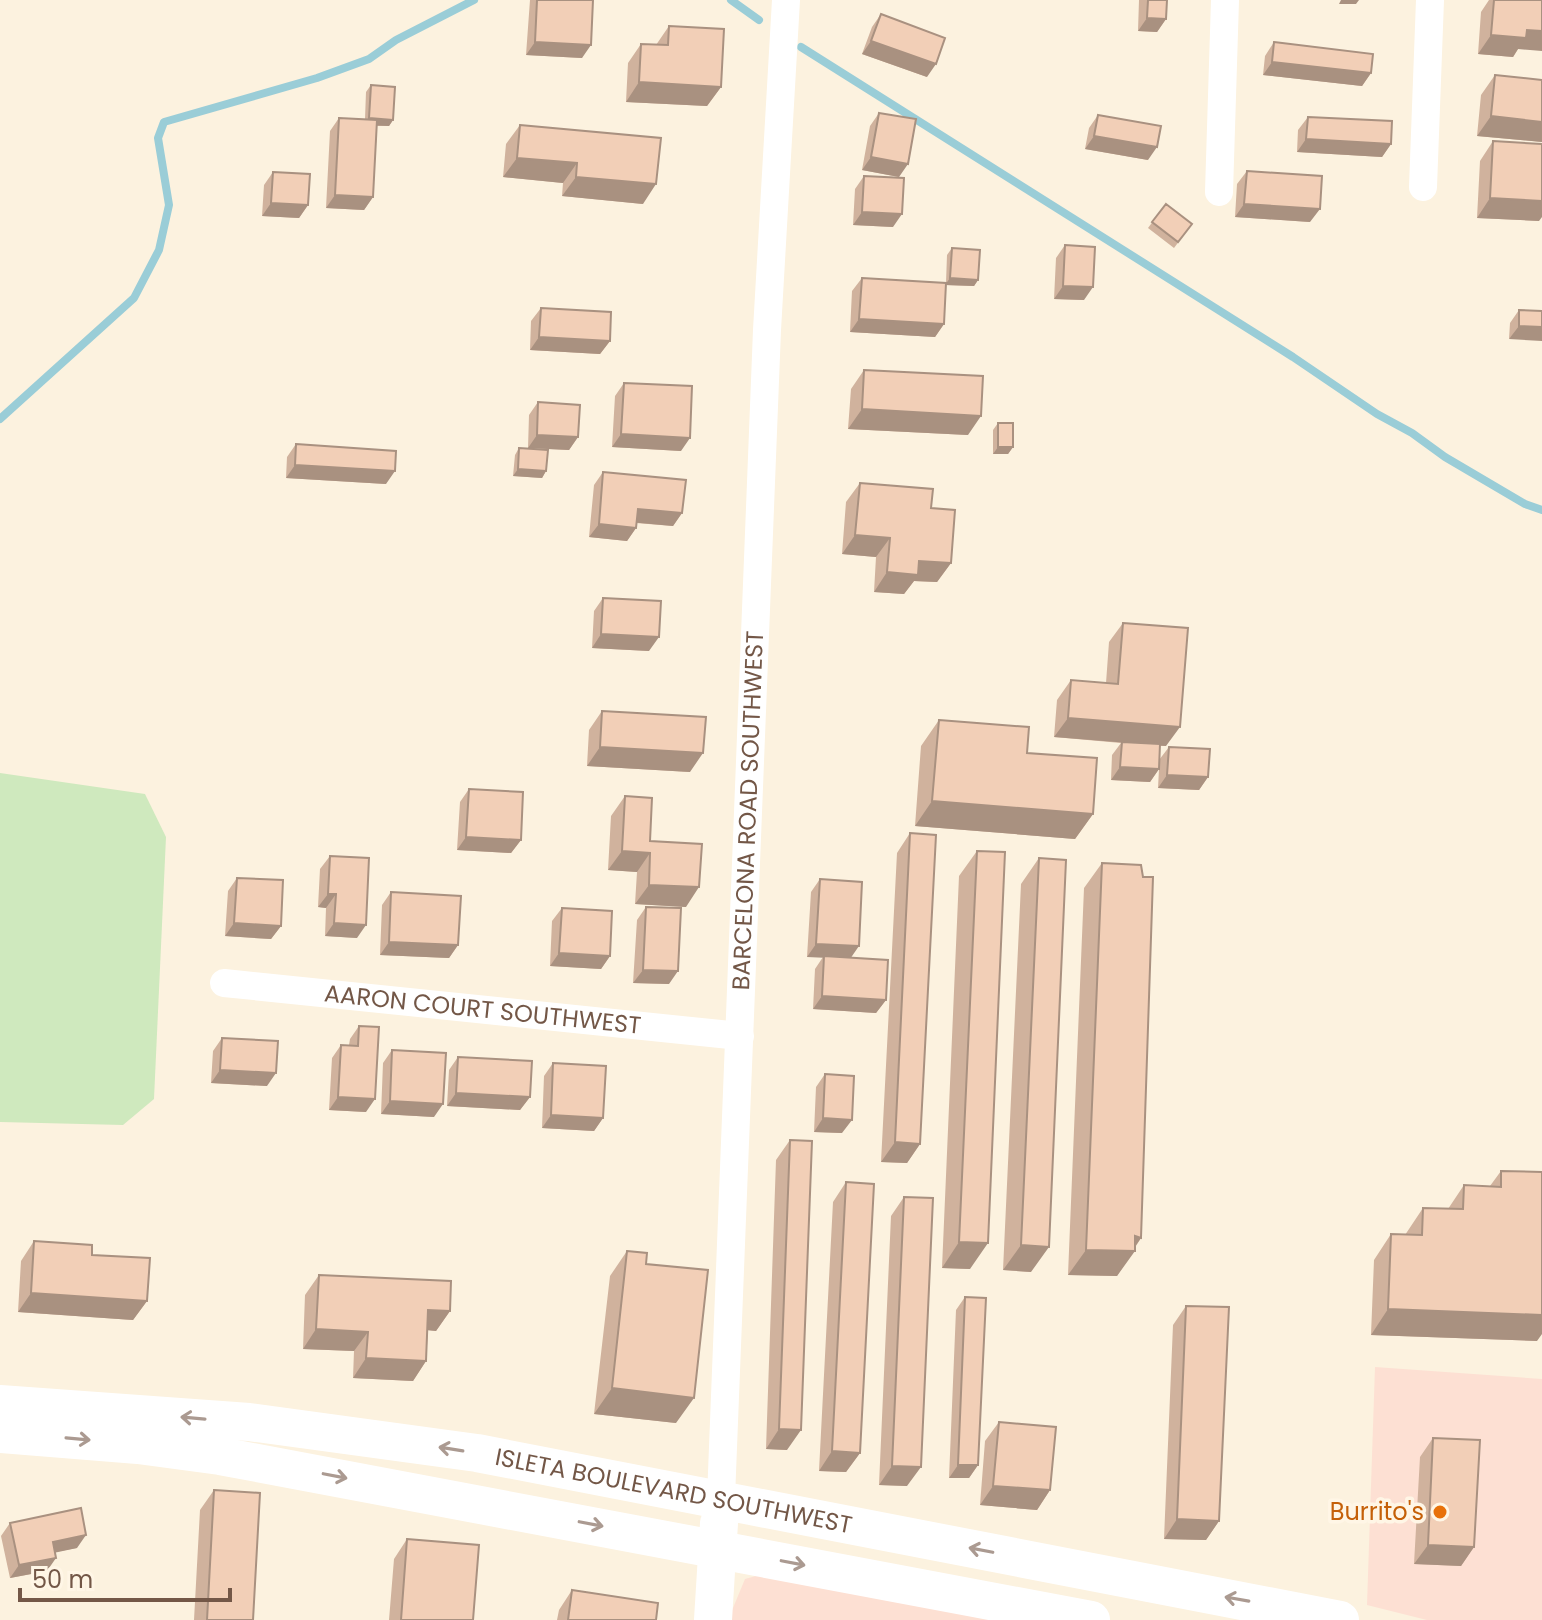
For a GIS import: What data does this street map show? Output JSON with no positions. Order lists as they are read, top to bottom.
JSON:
{
  "streets": {
    "main road": ["BARCELONA ROAD SOUTHWEST", "ISLETA BOULEVARD SOUTHWEST"],
    "street": ["AARON COURT SOUTHWEST"]
  },
  "crossings": [
    ["BARCELONA ROAD SOUTHWEST", "AARON COURT SOUTHWEST"],
    ["BARCELONA ROAD SOUTHWEST", "ISLETA BOULEVARD SOUTHWEST"]
  ],
  "places": ["Burrito's"],
  "scale_bar": "50 m"
}
